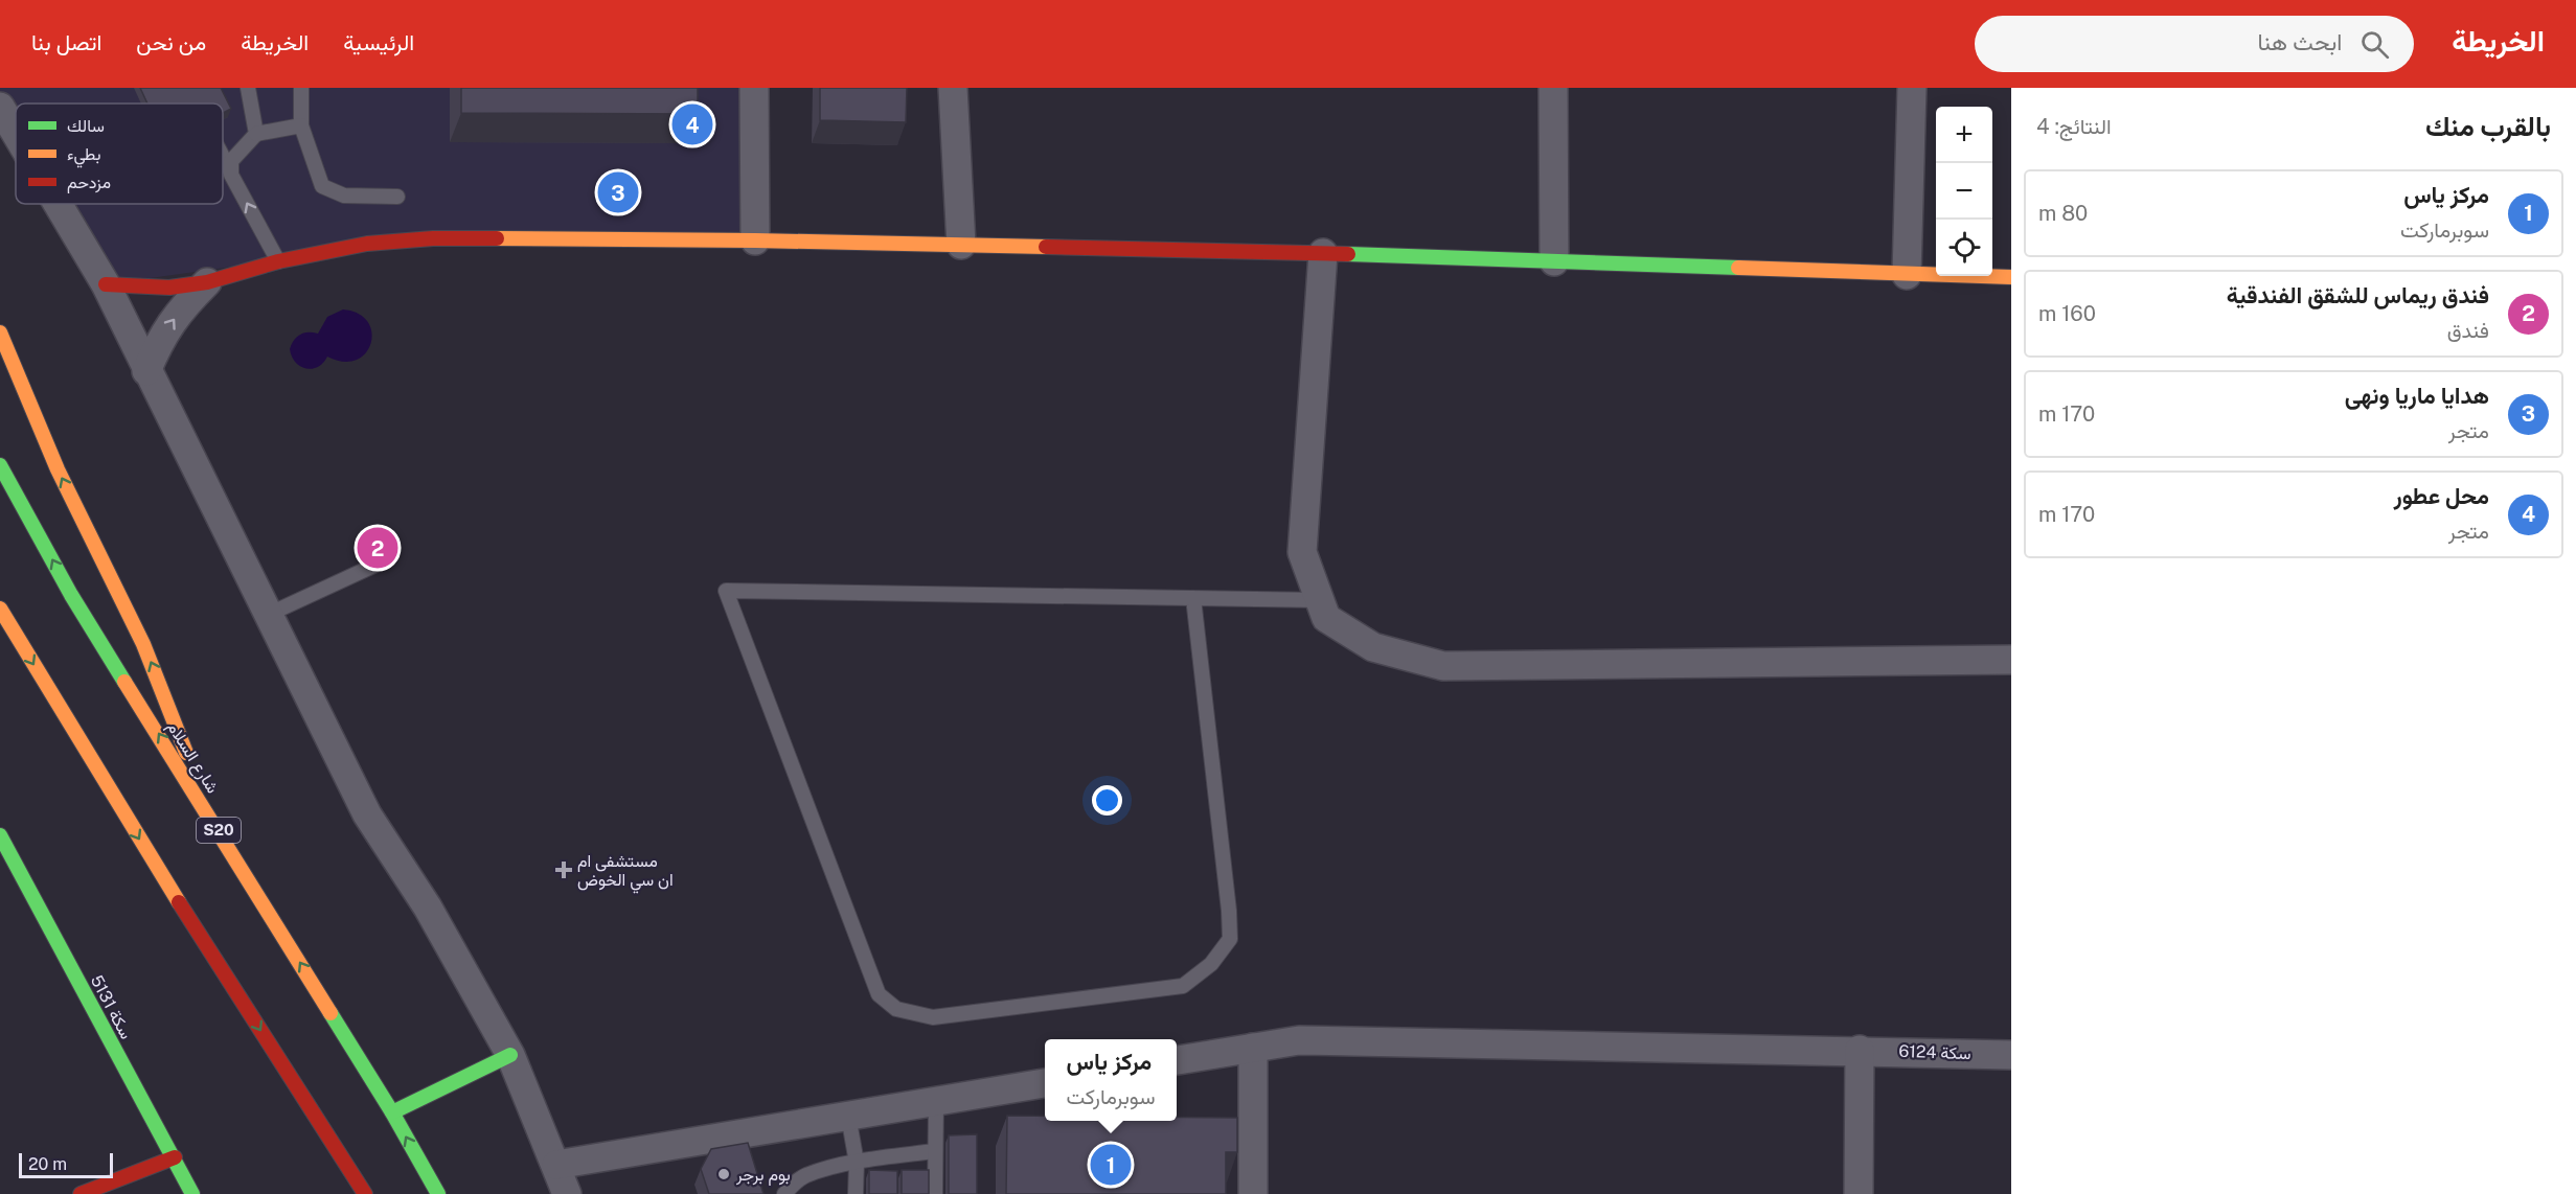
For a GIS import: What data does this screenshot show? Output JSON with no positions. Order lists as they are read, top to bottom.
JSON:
{
  "streets": {
    "street": [
      "شارع السلام",
      "S20",
      "سكة 5131",
      "سكة 6124"
    ]
  },
  "places": {
    "health": ["مستشفى ام ان سي الخوض"],
    "other": ["بوم برجر"]
  },
  "legend": ["سالك", "بطيء", "مزدحم"],
  "scale_bar": "20 m",
  "page": {
    "header": "الخريطة",
    "search": "ابحث هنا",
    "nav": [
      "الرئيسية",
      "الخريطة",
      "من نحن",
      "اتصل بنا"
    ],
    "heading": ["بالقرب منك", "النتائج: 4"],
    "pins": [
      "4",
      "3",
      "2",
      "1"
    ],
    "map_buttons": ["+", "−"],
    "list": [
      {
        "mark": "1",
        "name": "مركز ياس",
        "note": "سوبرماركت",
        "value": "80 m"
      },
      {
        "mark": "2",
        "name": "فندق ريماس للشقق الفندقية",
        "note": "فندق",
        "value": "160 m"
      },
      {
        "mark": "3",
        "name": "هدايا ماريا ونهى",
        "note": "متجر",
        "value": "170 m"
      },
      {
        "mark": "4",
        "name": "محل عطور",
        "note": "متجر",
        "value": "170 m"
      }
    ],
    "popup": ["مركز ياس", "سوبرماركت"],
    "scale": "20 m"
  }
}
